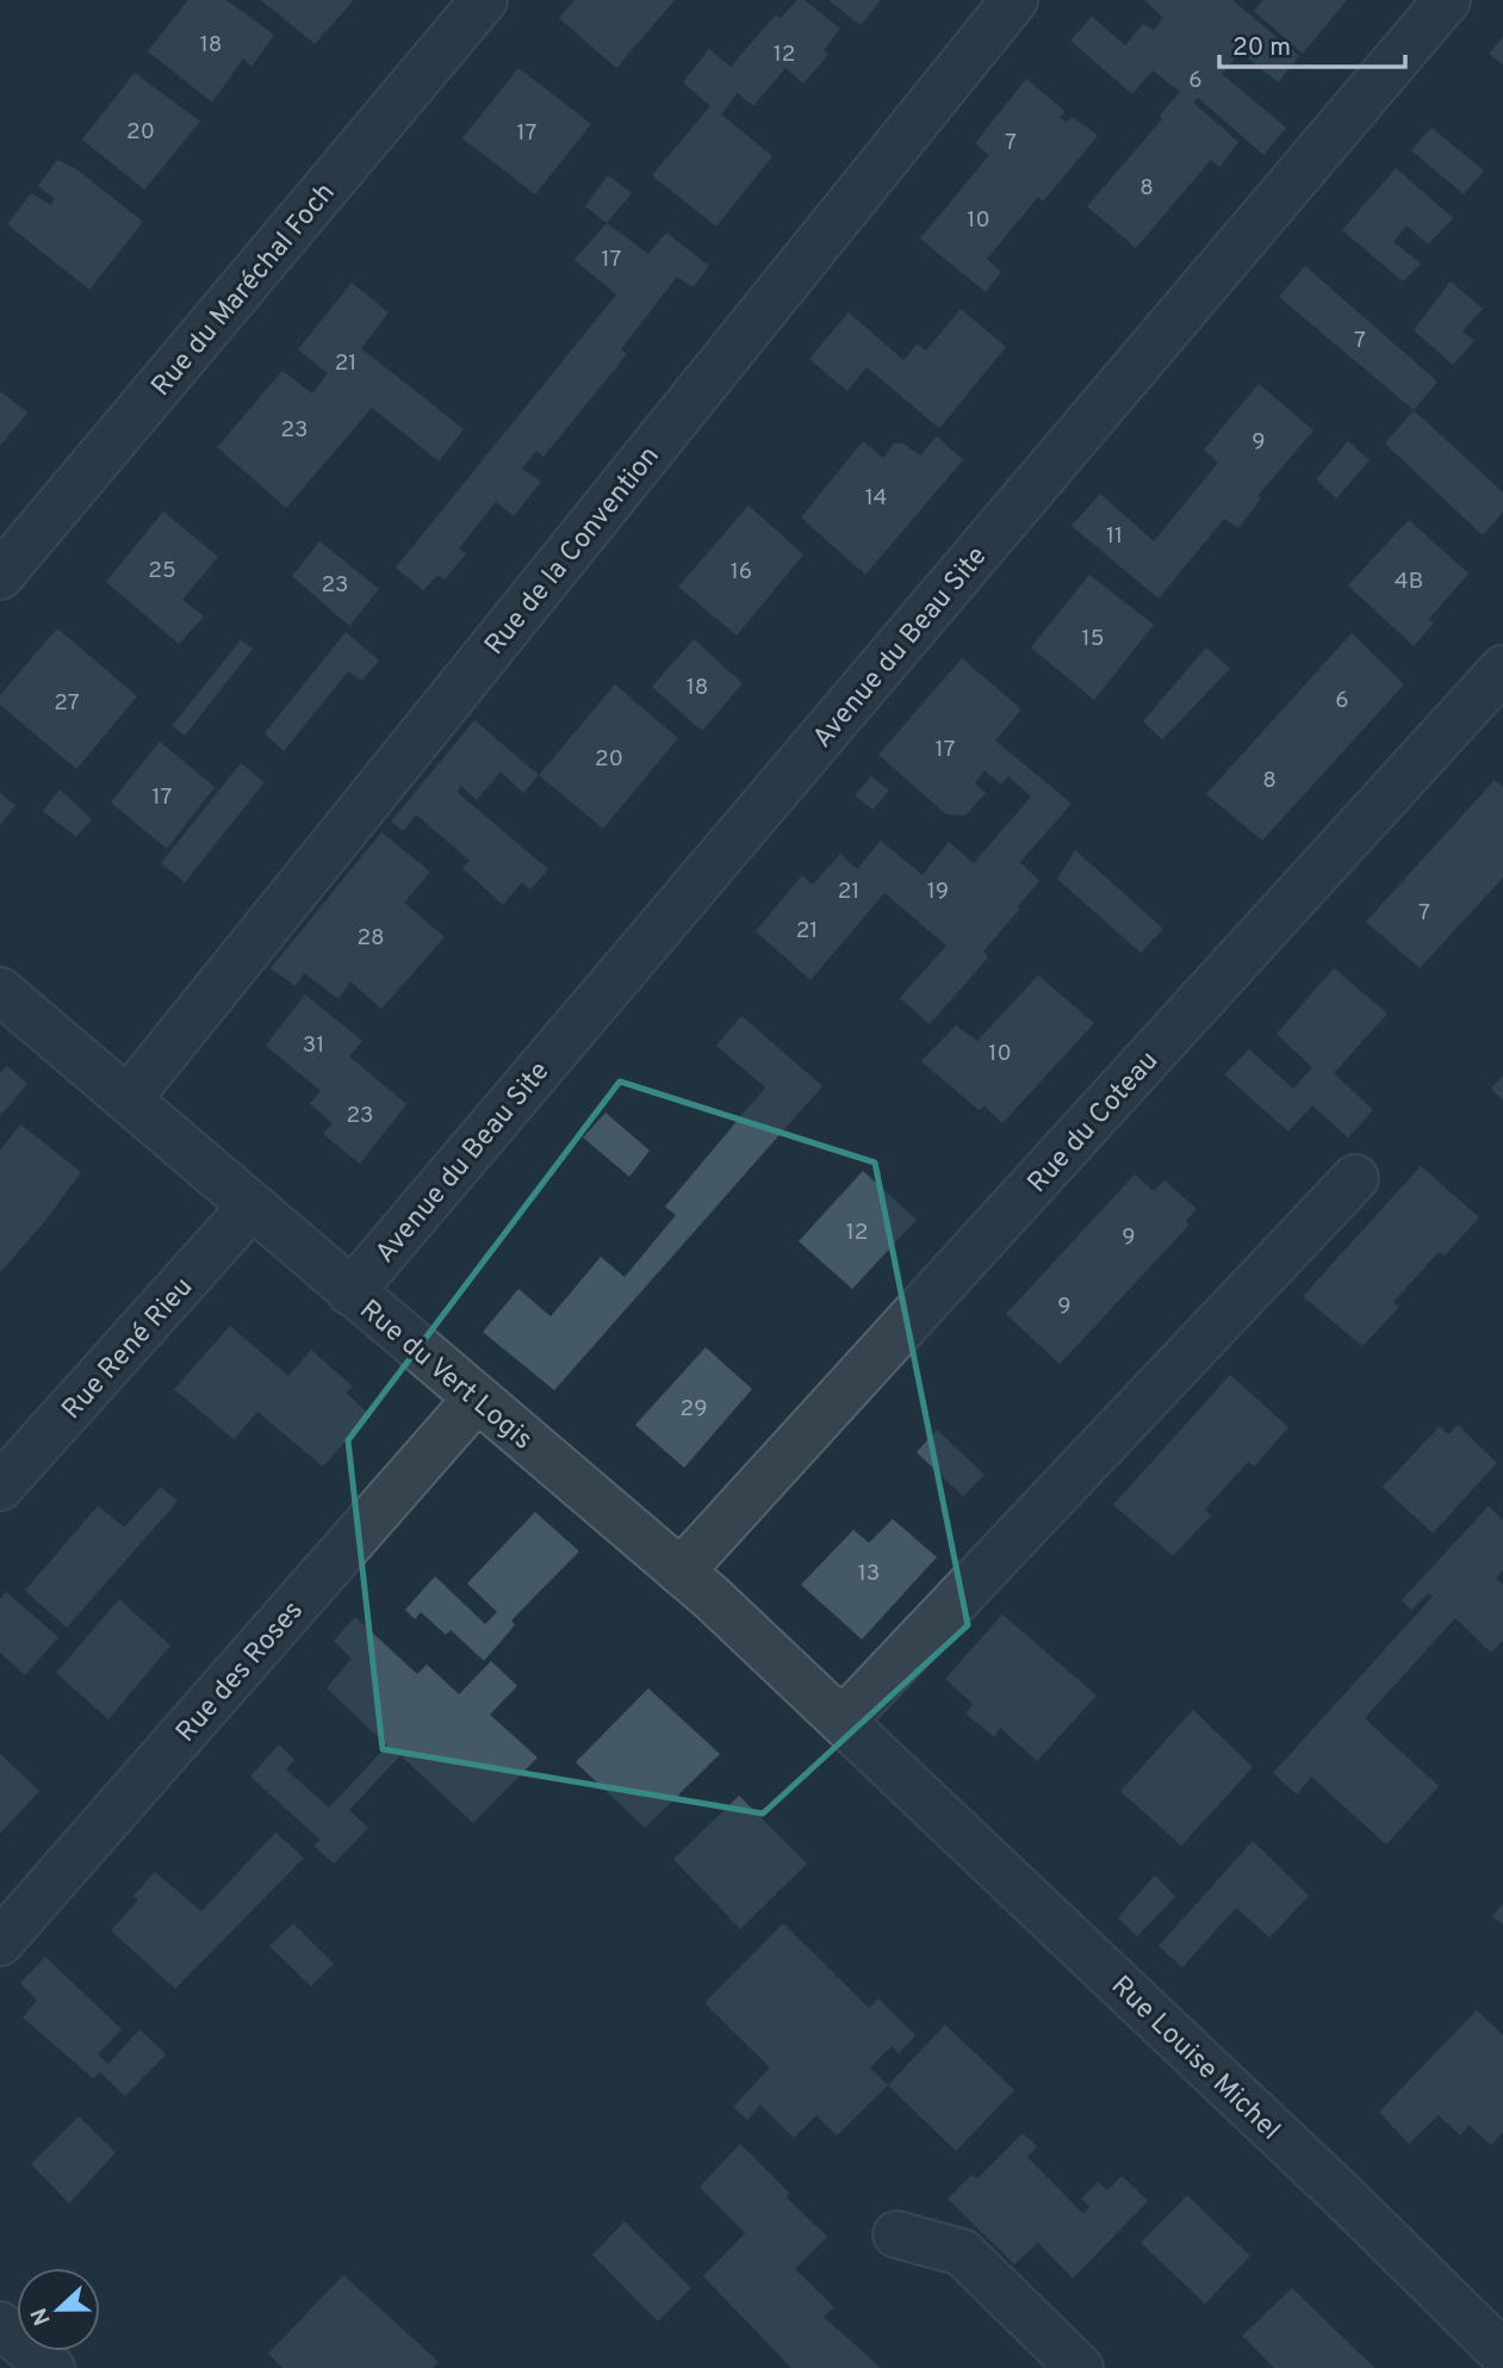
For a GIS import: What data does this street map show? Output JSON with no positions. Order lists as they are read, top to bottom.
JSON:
{
  "streets": {
    "street": [
      "Rue du Maréchal Foch",
      "Rue de la Convention",
      "Avenue du Beau Site",
      "Rue du Coteau",
      "Rue René Rieu",
      "Rue du Vert Logis",
      "Rue des Roses",
      "Rue Louise Michel"
    ]
  },
  "crossings": [
    ["Rue de la Convention", "Rue du Vert Logis"],
    ["Avenue du Beau Site", "Rue du Vert Logis"],
    ["Rue du Coteau", "Rue du Vert Logis"],
    ["Rue René Rieu", "Rue du Vert Logis"],
    ["Rue du Vert Logis", "Rue des Roses"],
    ["Rue du Vert Logis", "Rue Louise Michel"]
  ],
  "house_numbers": [
    "18",
    "12",
    "6",
    "20",
    "17",
    "7",
    "8",
    "10",
    "17",
    "7",
    "21",
    "23",
    "9",
    "14",
    "11",
    "25",
    "16",
    "4B",
    "23",
    "15",
    "18",
    "6",
    "27",
    "17",
    "20",
    "8",
    "17",
    "21",
    "19",
    "7",
    "21",
    "28",
    "31",
    "10",
    "23",
    "12",
    "9",
    "9",
    "29",
    "13"
  ],
  "scale_bar": "20 m",
  "north": "left"
}
